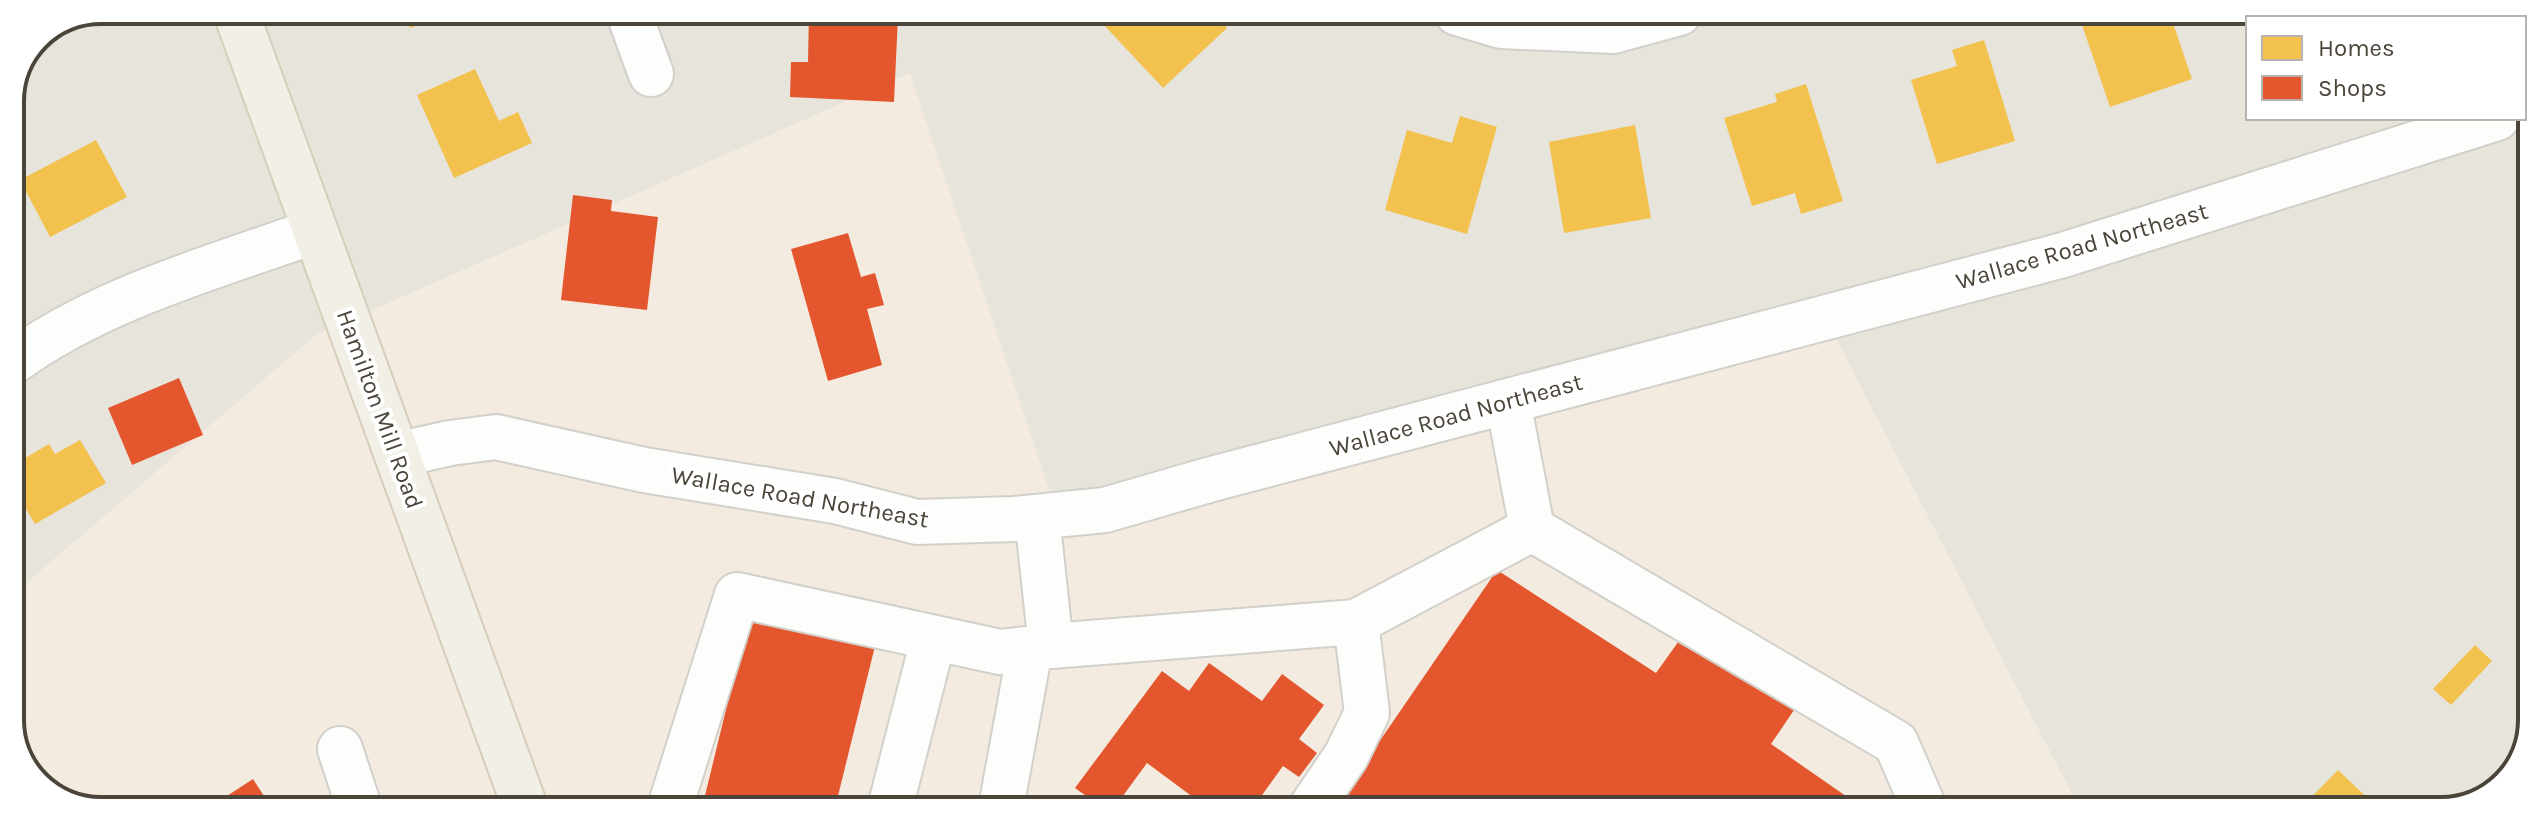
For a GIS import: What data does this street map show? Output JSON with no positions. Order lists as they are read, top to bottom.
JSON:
{
  "streets": {
    "main road": ["Hamilton Mill Road"],
    "street": ["Wallace Road Northeast"]
  },
  "crossings": [
    ["Wallace Road Northeast", "Hamilton Mill Road"]
  ],
  "legend": ["Homes", "Shops"]
}
